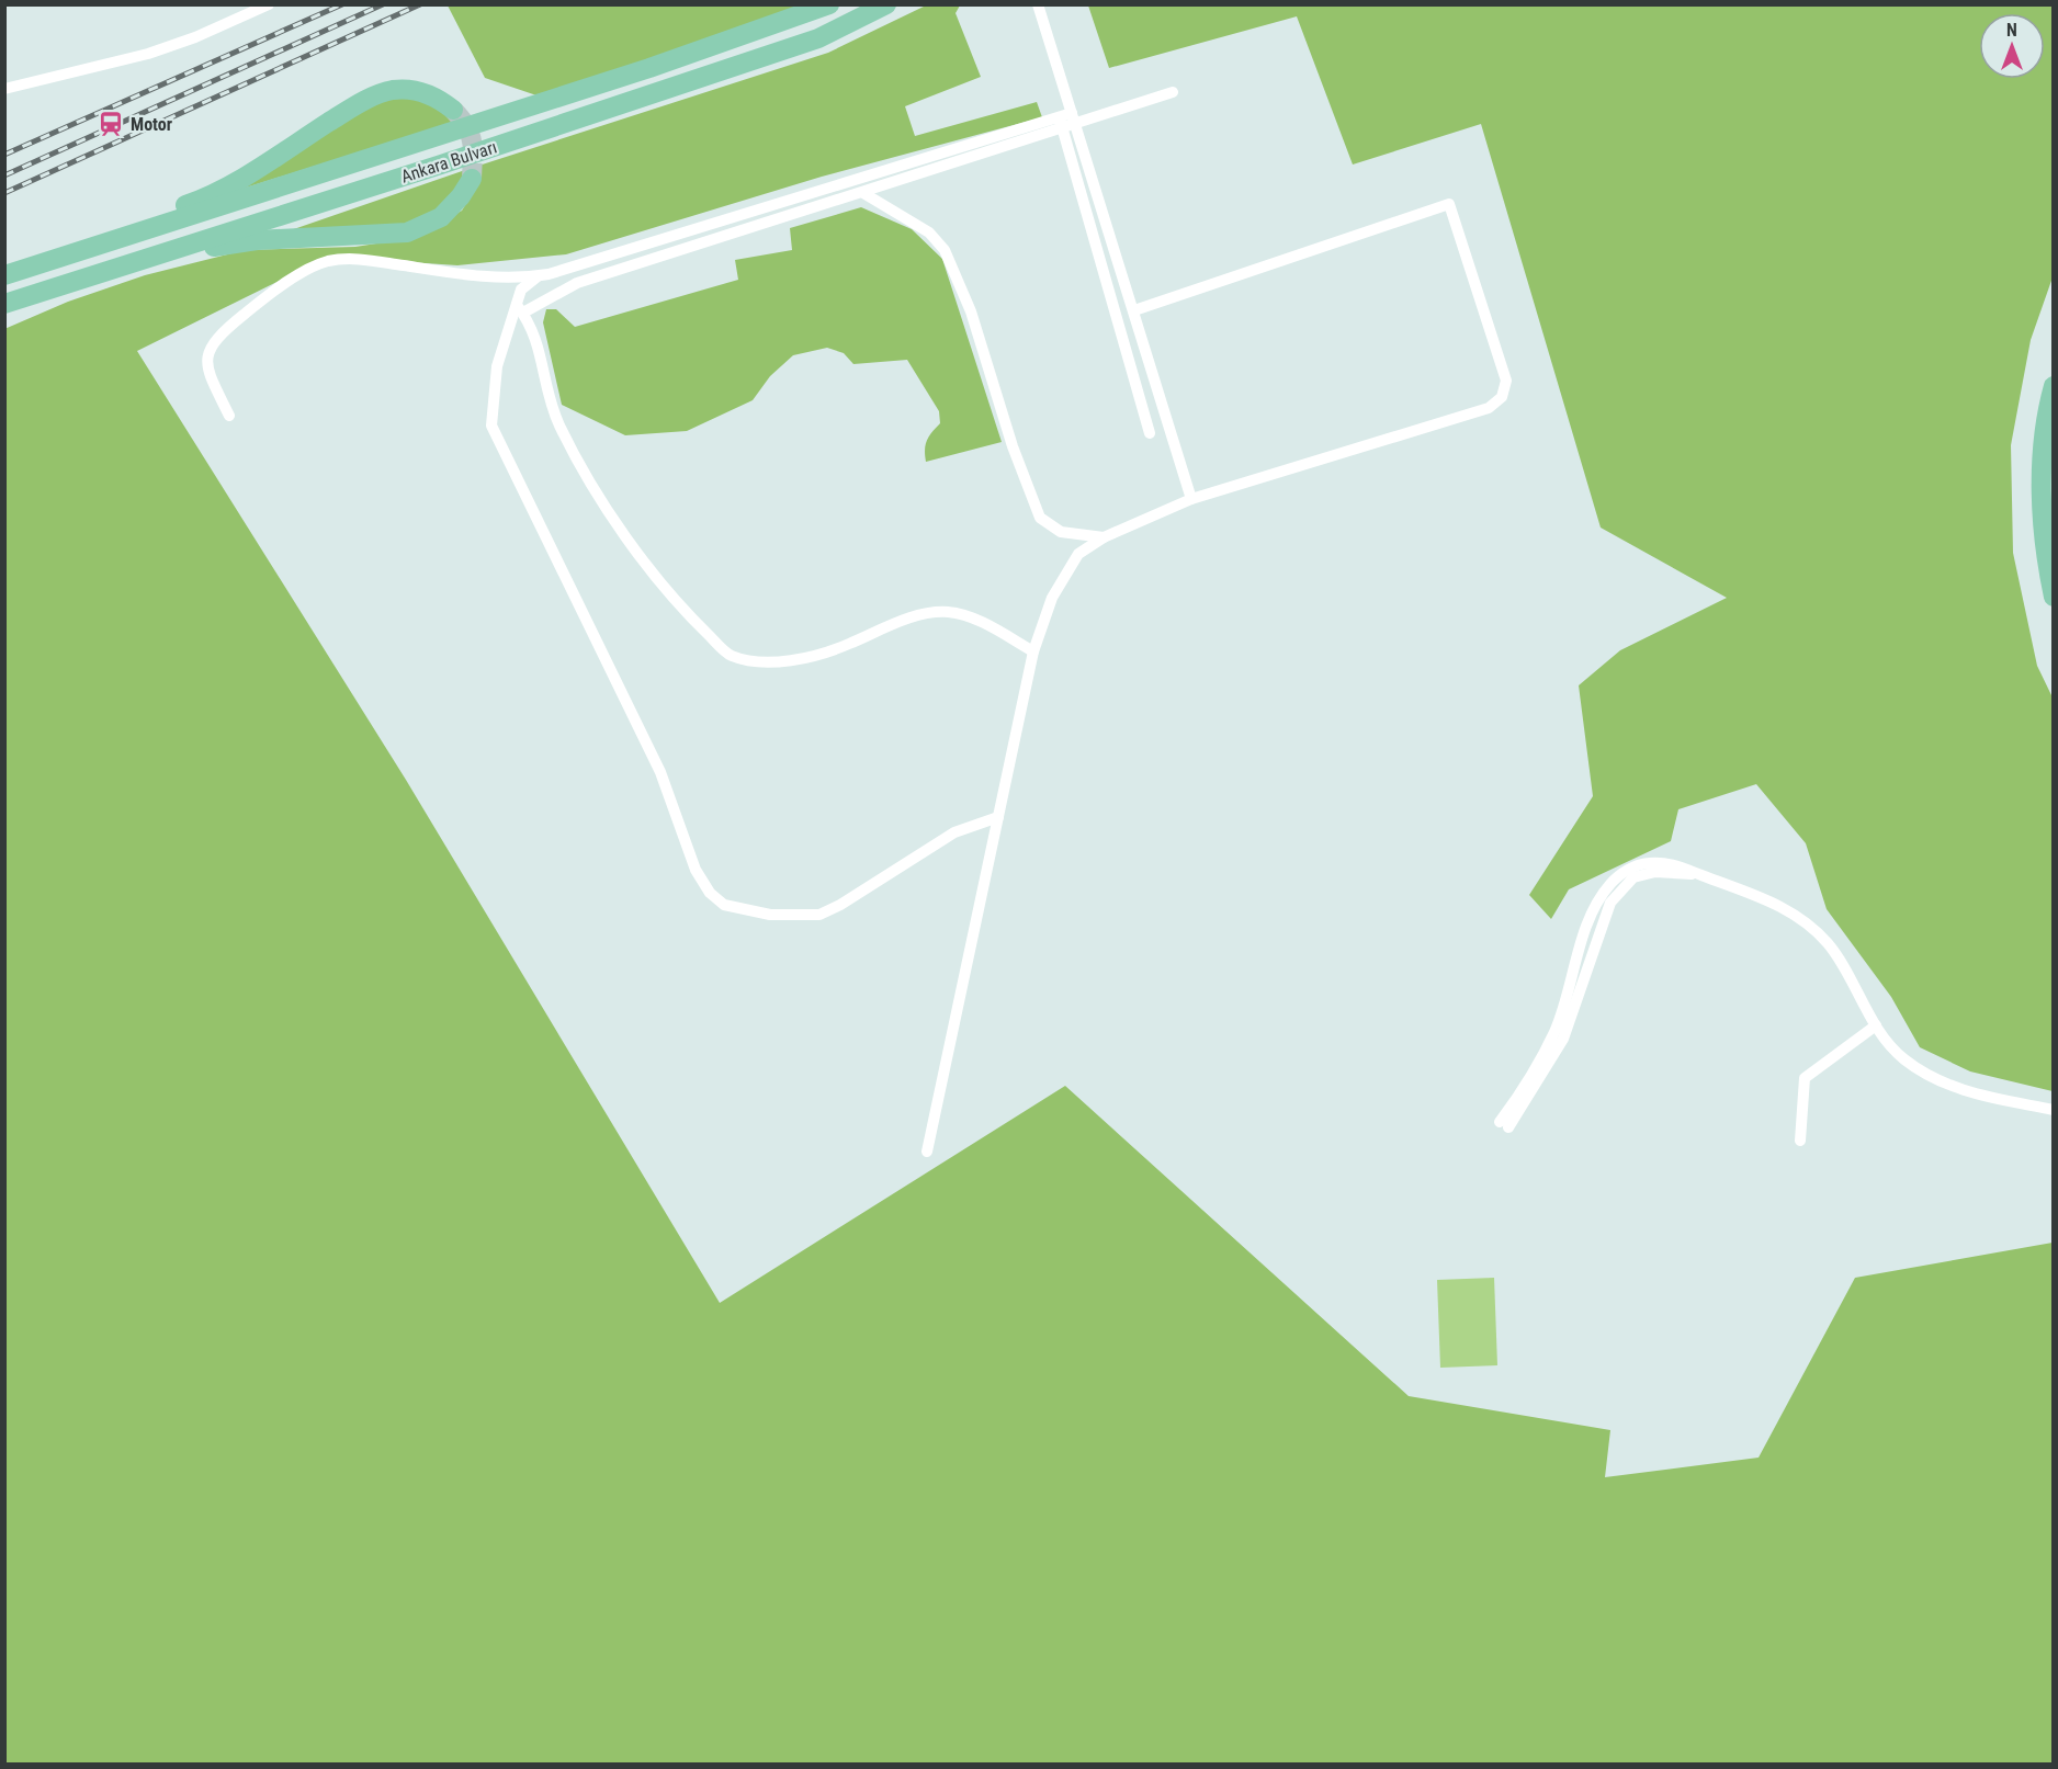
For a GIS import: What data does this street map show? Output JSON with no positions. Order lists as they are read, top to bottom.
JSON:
{
  "streets": {
    "main road": ["Ankara Bulvarı"]
  },
  "places": {
    "station": ["Motor"]
  },
  "north": "top"
}
